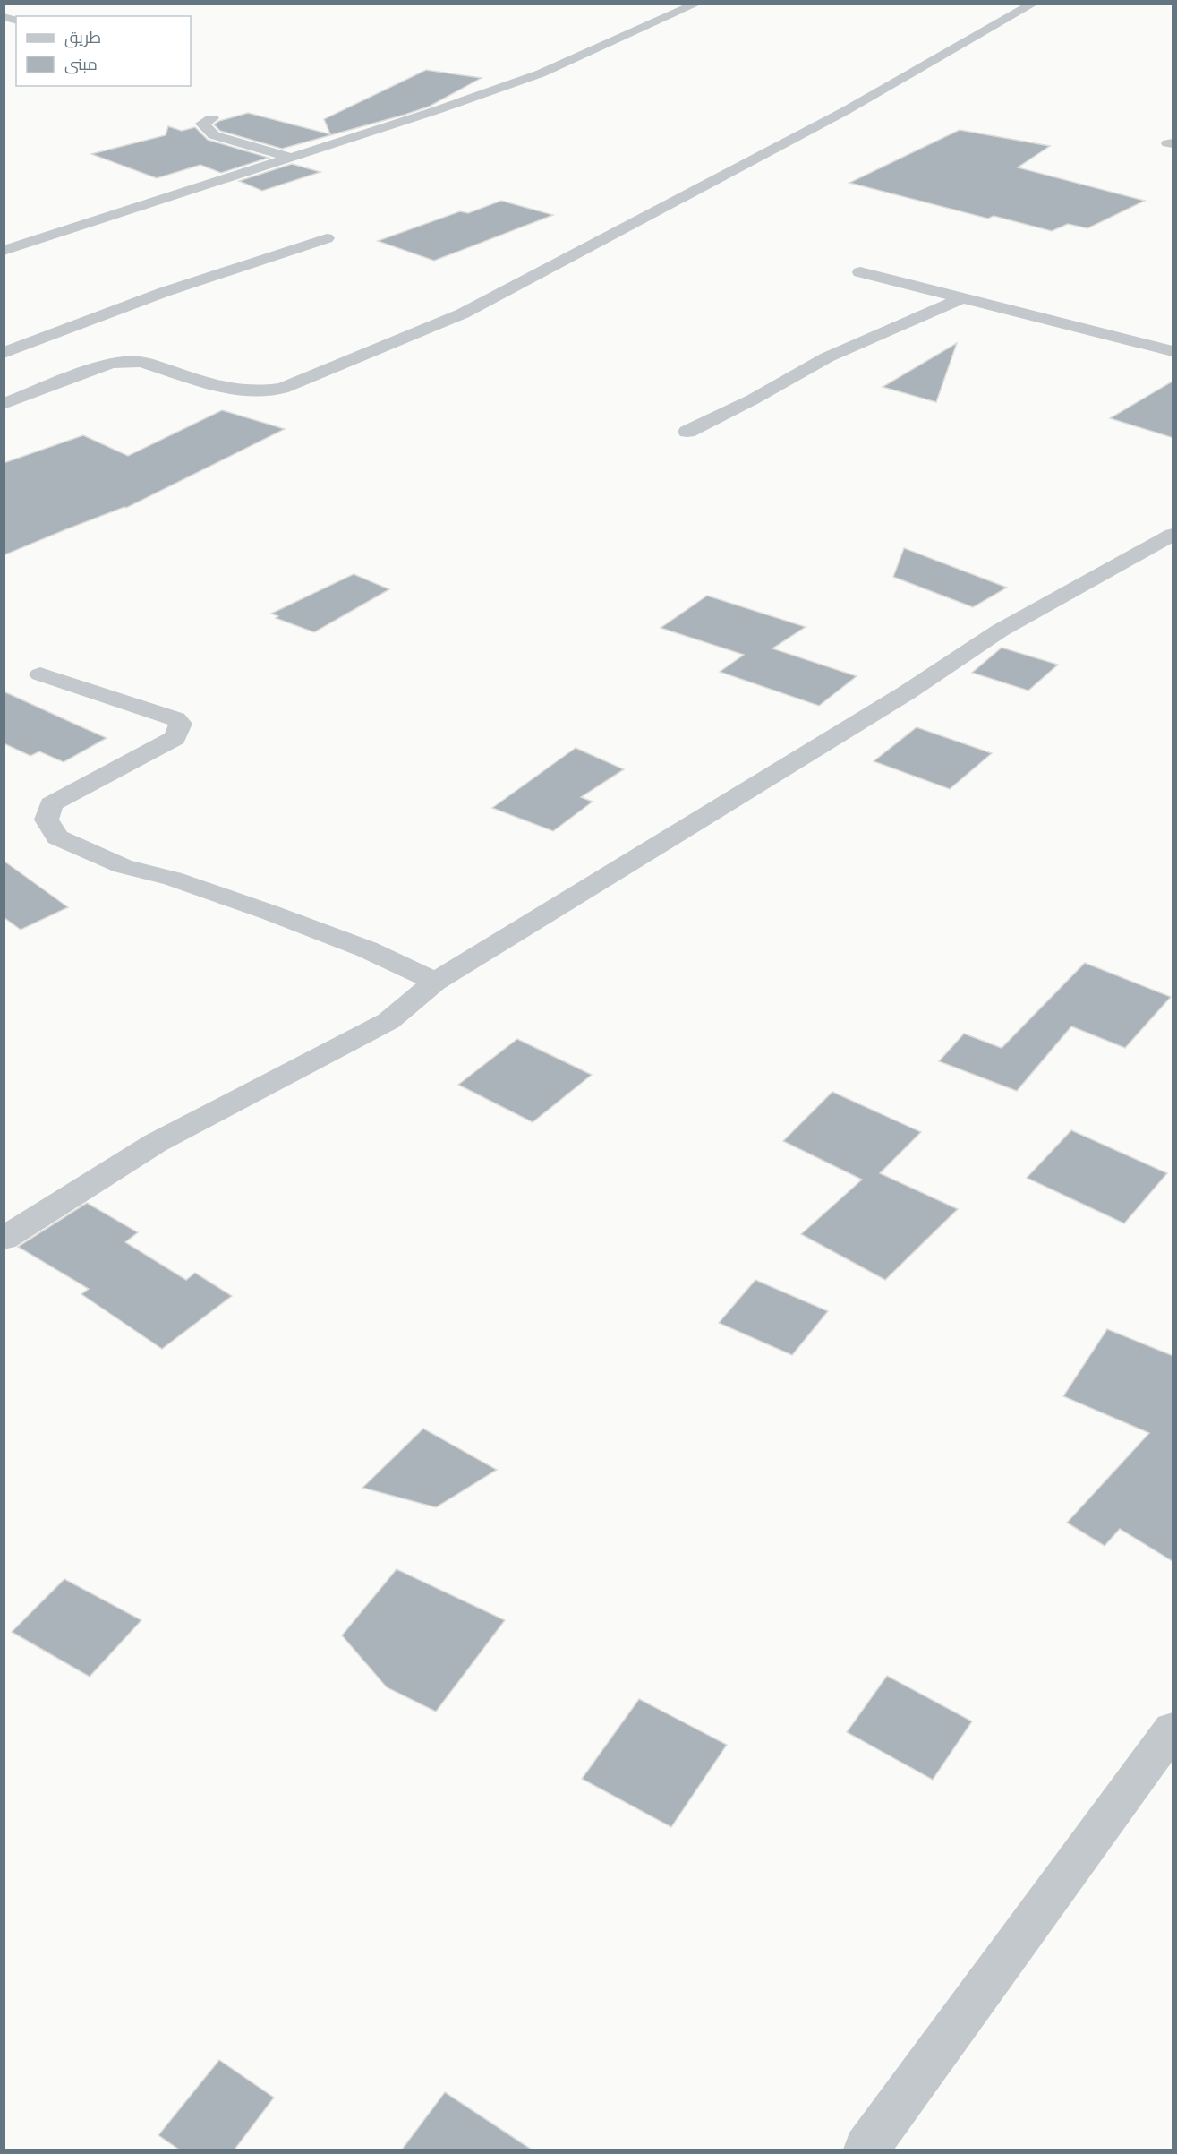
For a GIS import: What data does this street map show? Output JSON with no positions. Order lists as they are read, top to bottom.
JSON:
{
  "legend": ["طريق", "مبنى"]
}
